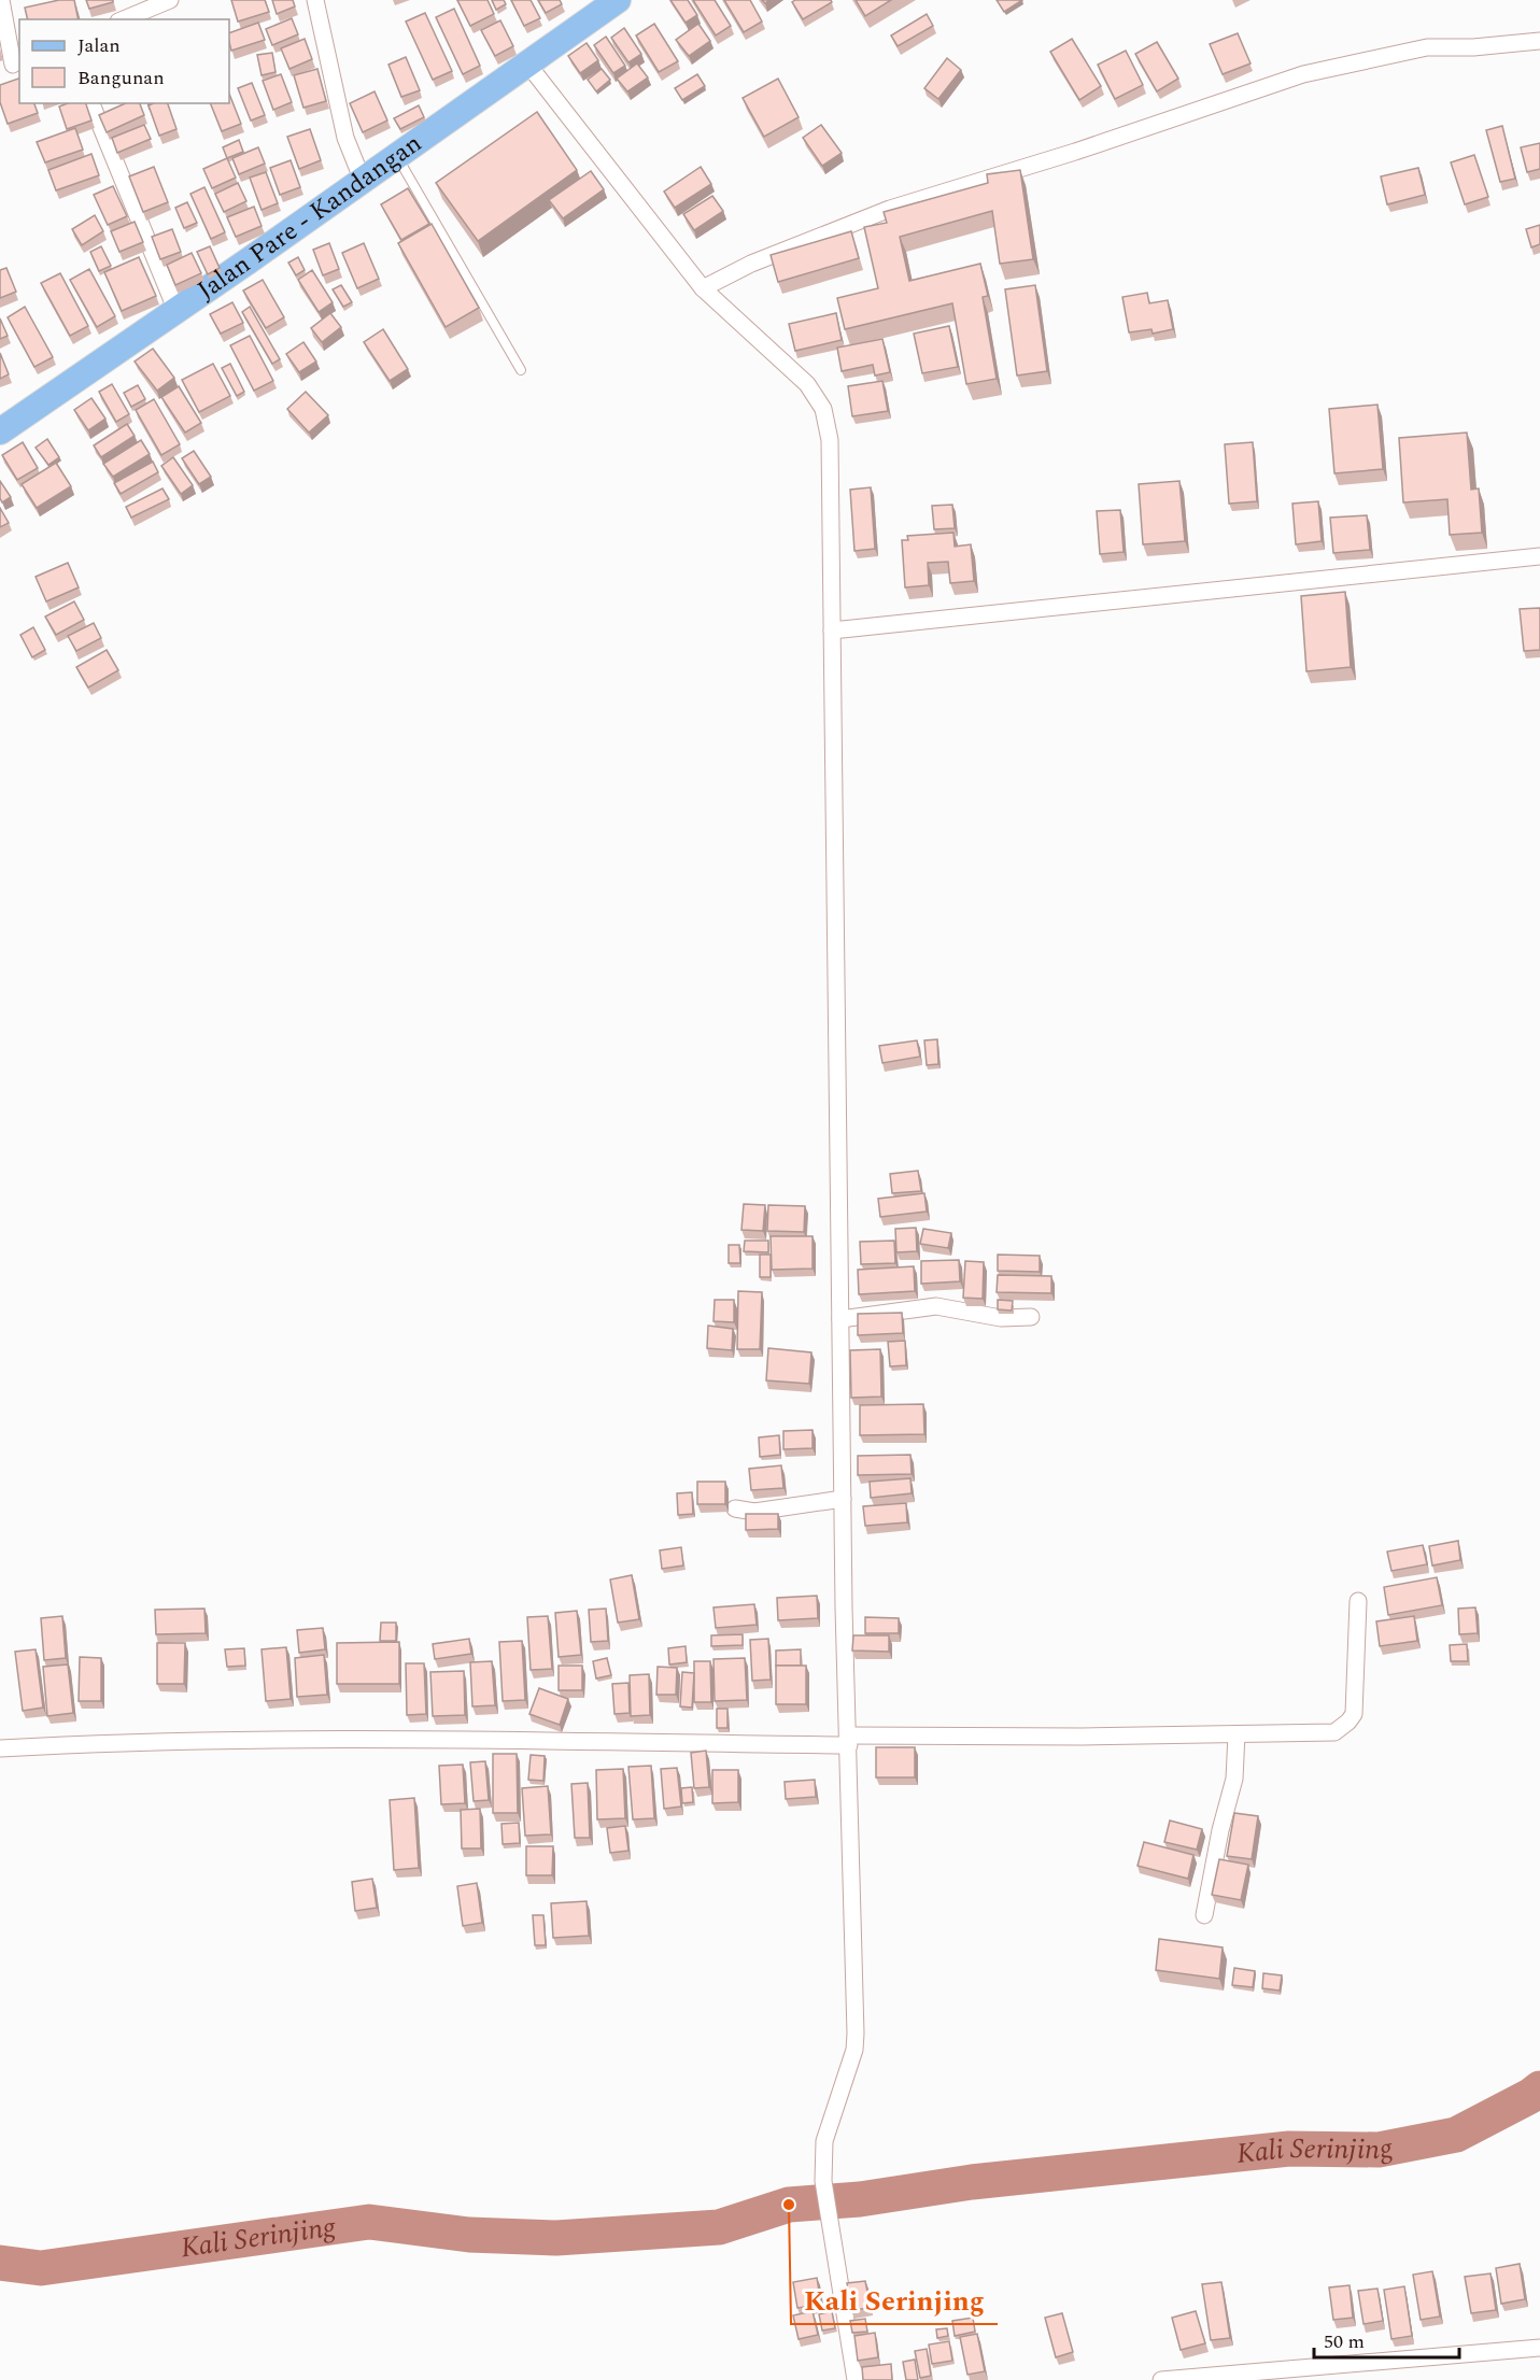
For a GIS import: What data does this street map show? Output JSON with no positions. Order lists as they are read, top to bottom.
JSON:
{
  "streets": {
    "main road": ["Jalan Pare - Kandangan"]
  },
  "water": ["Kali Serinjing"],
  "places": ["Kali Serinjing"],
  "legend": ["Jalan", "Bangunan"],
  "scale_bar": "50 m"
}
